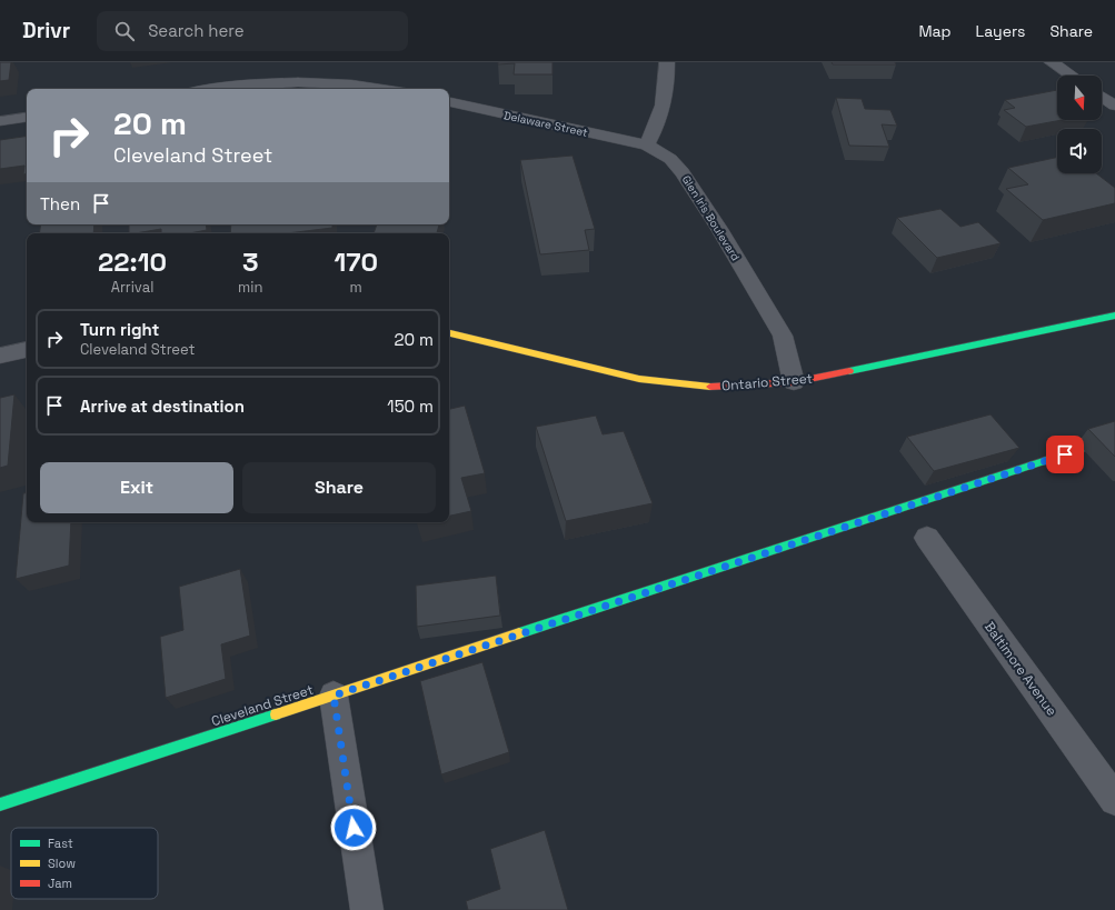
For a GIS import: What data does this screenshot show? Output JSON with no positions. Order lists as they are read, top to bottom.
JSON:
{
  "streets": {
    "street": [
      "Delaware Street",
      "Glen Iris Boulevard",
      "Ontario Street",
      "Baltimore Avenue",
      "Cleveland Street"
    ]
  },
  "crossings": [
    ["Delaware Street", "Glen Iris Boulevard"],
    ["Glen Iris Boulevard", "Ontario Street"]
  ],
  "legend": ["Fast", "Slow", "Jam"],
  "north": "bottom",
  "page": {
    "header": "Drivr",
    "search": "Search here",
    "nav": ["Map", "Layers", "Share"],
    "turn": ["20 m", "Cleveland Street"],
    "then": "Then",
    "eta": [
      "22:10",
      "Arrival",
      "3",
      "min",
      "170",
      "m"
    ],
    "list": [
      {
        "name": "Turn right",
        "note": "Cleveland Street",
        "value": "20 m"
      },
      {
        "name": "Arrive at destination",
        "value": "150 m"
      }
    ],
    "buttons": ["Exit", "Share"]
  }
}
